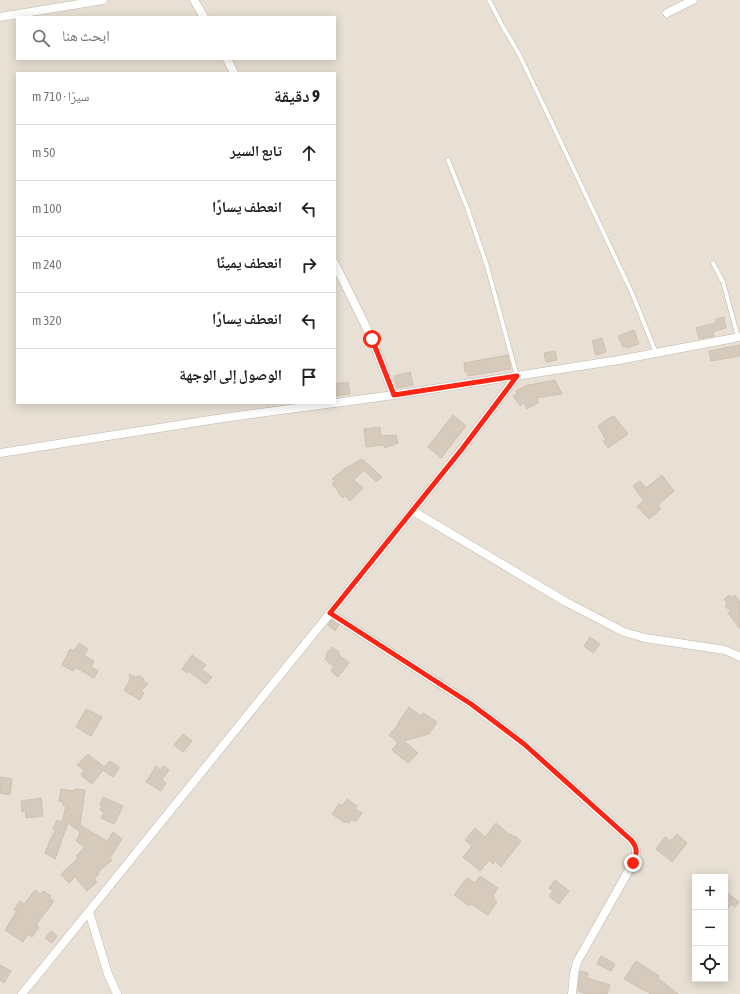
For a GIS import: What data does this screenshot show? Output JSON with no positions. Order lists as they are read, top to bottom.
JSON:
{
  "page": {
    "search": "ابحث هنا",
    "heading": ["9 دقيقة", "سيرًا · 710 m"],
    "list": [
      ["تابع السير", "50 m"],
      ["انعطف يسارًا", "100 m"],
      ["انعطف يمينًا", "240 m"],
      ["انعطف يسارًا", "320 m"],
      "الوصول إلى الوجهة"
    ],
    "map_buttons": ["+", "−"]
  }
}
